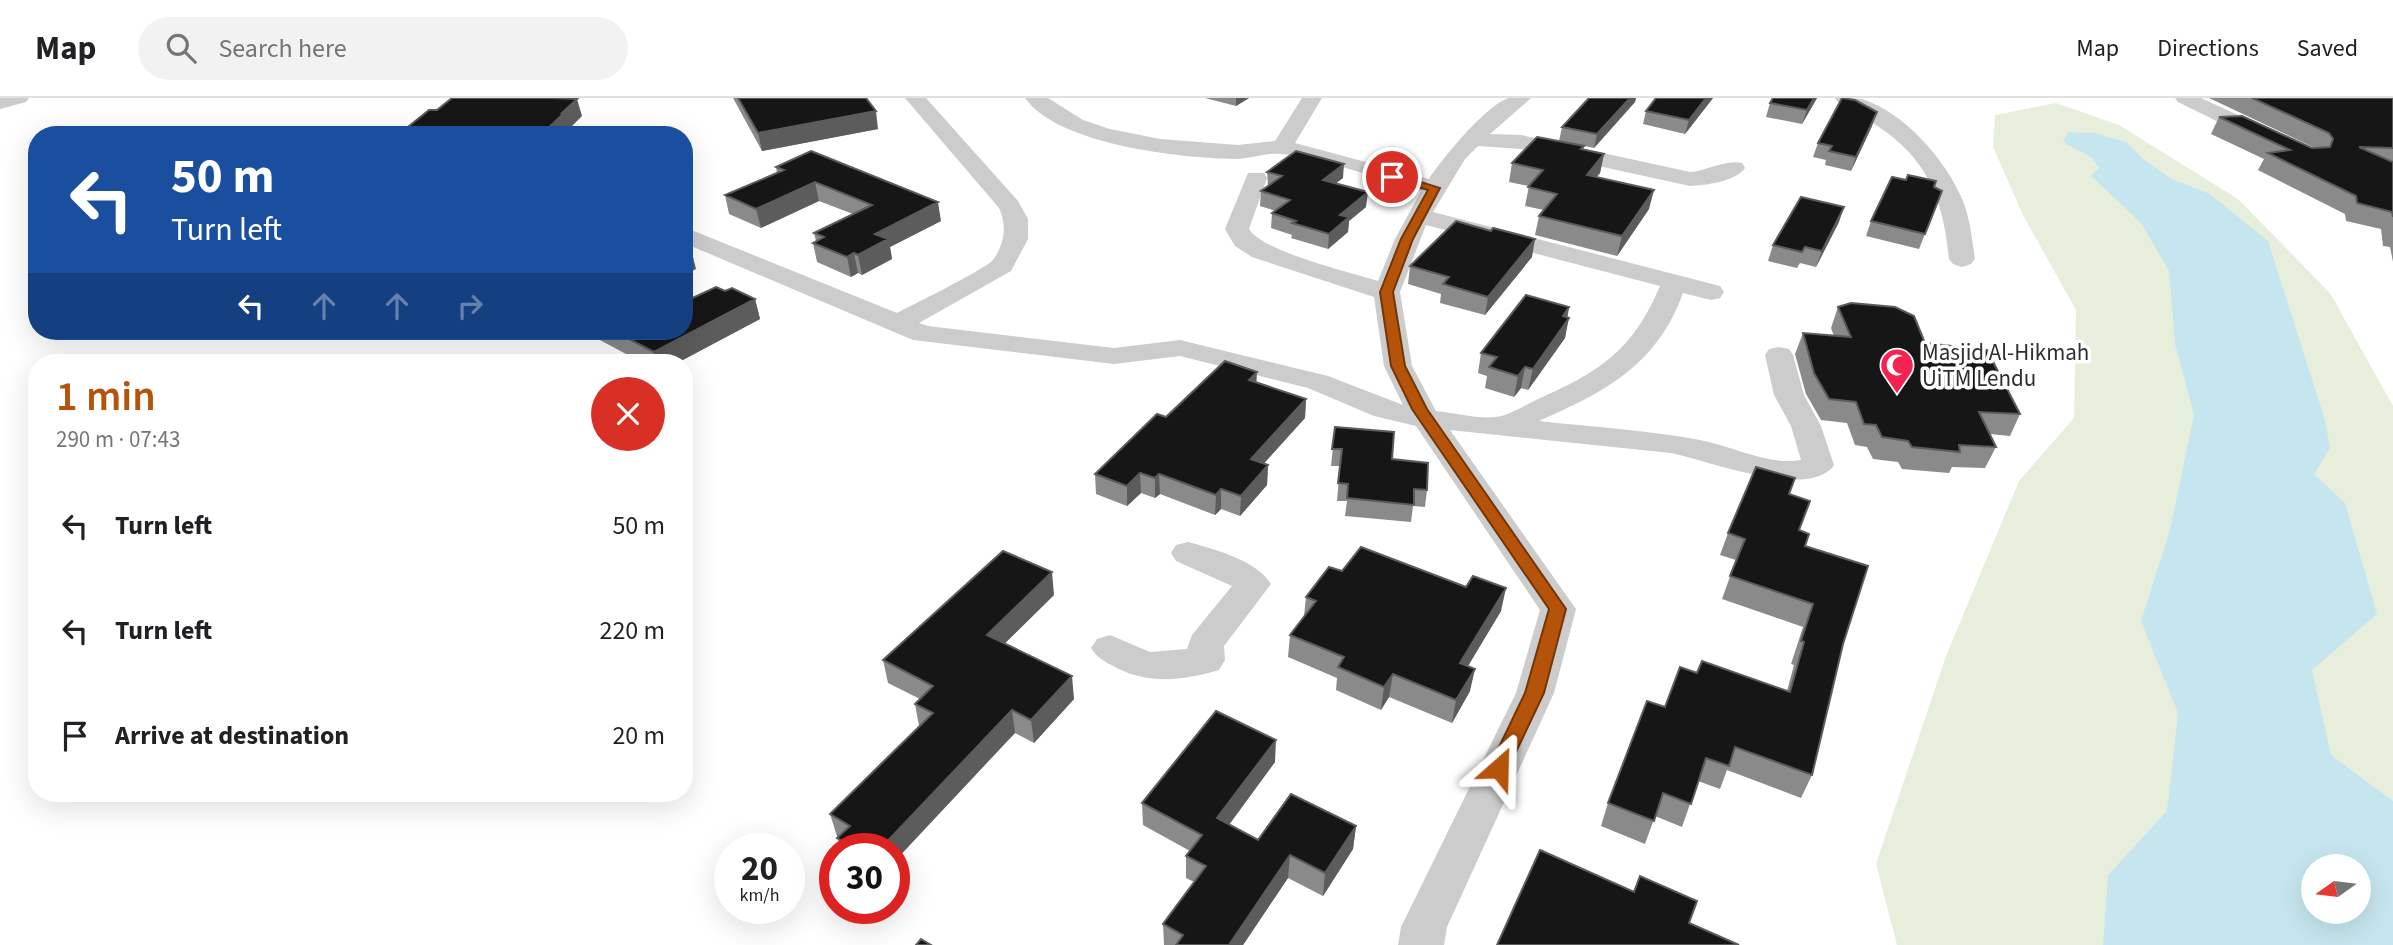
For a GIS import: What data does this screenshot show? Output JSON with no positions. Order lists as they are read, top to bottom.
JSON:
{
  "places": {
    "mosque": ["Masjid Al-Hikmah UiTM Lendu"]
  },
  "north": "left",
  "page": {
    "header": "Map",
    "search": "Search here",
    "nav": ["Map", "Directions", "Saved"],
    "turn": ["50 m", "Turn left"],
    "heading": ["1 min", "290 m · 07:43"],
    "list": [
      {
        "name": "Turn left",
        "value": "50 m"
      },
      {
        "name": "Turn left",
        "value": "220 m"
      },
      {
        "name": "Arrive at destination",
        "value": "20 m"
      }
    ],
    "speed": "20 km/h",
    "limit": "30"
  }
}
